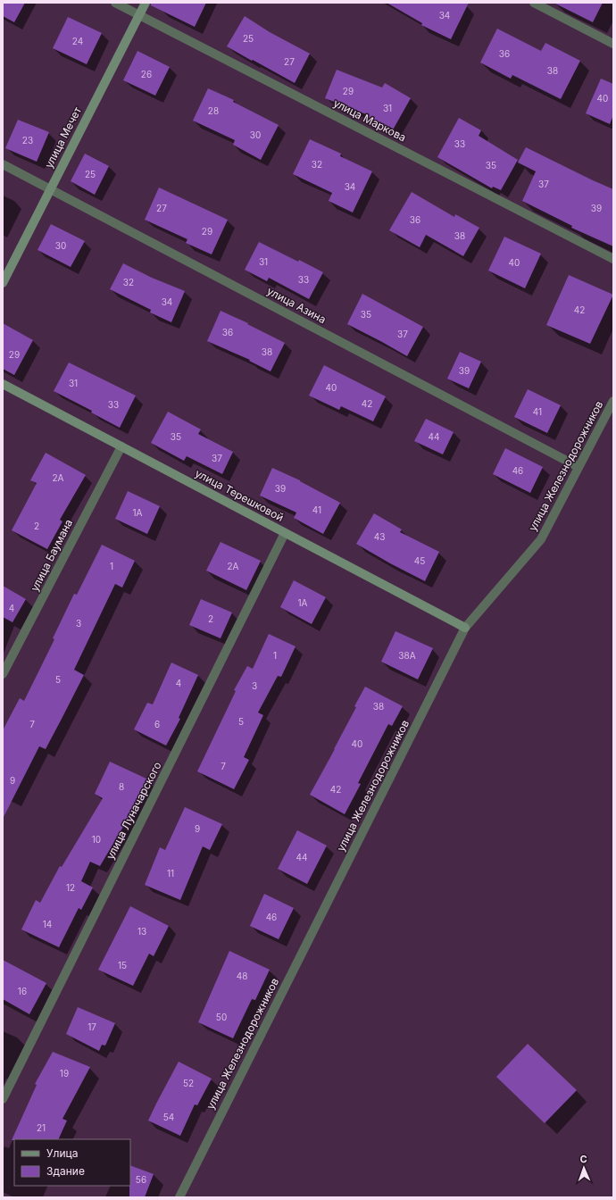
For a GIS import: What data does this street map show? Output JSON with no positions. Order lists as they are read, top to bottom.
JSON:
{
  "streets": {
    "street": [
      "улица Маркова",
      "улица Мечет",
      "улица Азина",
      "улица Железнодорожников",
      "улица Терешковой",
      "улица Баумана",
      "улица Луначарского"
    ]
  },
  "crossings": [
    ["улица Маркова", "улица Мечет"],
    ["улица Мечет", "улица Азина"],
    ["улица Азина", "улица Железнодорожников"],
    ["улица Железнодорожников", "улица Терешковой"],
    ["улица Терешковой", "улица Баумана"],
    ["улица Терешковой", "улица Луначарского"]
  ],
  "house_numbers": [
    "34",
    "25",
    "24",
    "36",
    "27",
    "38",
    "26",
    "29",
    "40",
    "31",
    "28",
    "30",
    "23",
    "33",
    "32",
    "35",
    "25",
    "37",
    "34",
    "27",
    "39",
    "36",
    "29",
    "38",
    "30",
    "31",
    "40",
    "33",
    "32",
    "34",
    "42",
    "35",
    "36",
    "37",
    "38",
    "29",
    "39",
    "31",
    "40",
    "42",
    "33",
    "41",
    "35",
    "44",
    "37",
    "46",
    "2А",
    "39",
    "41",
    "1А",
    "2",
    "43",
    "45",
    "1",
    "2А",
    "1А",
    "4",
    "2",
    "3",
    "1",
    "38А",
    "5",
    "4",
    "3",
    "38",
    "5",
    "7",
    "6",
    "40",
    "7",
    "9",
    "8",
    "42",
    "9",
    "10",
    "44",
    "11",
    "12",
    "46",
    "14",
    "13",
    "15",
    "48",
    "16",
    "50",
    "17",
    "19",
    "52",
    "54",
    "21",
    "56"
  ],
  "legend": ["Улица", "Здание"],
  "north": "top"
}
